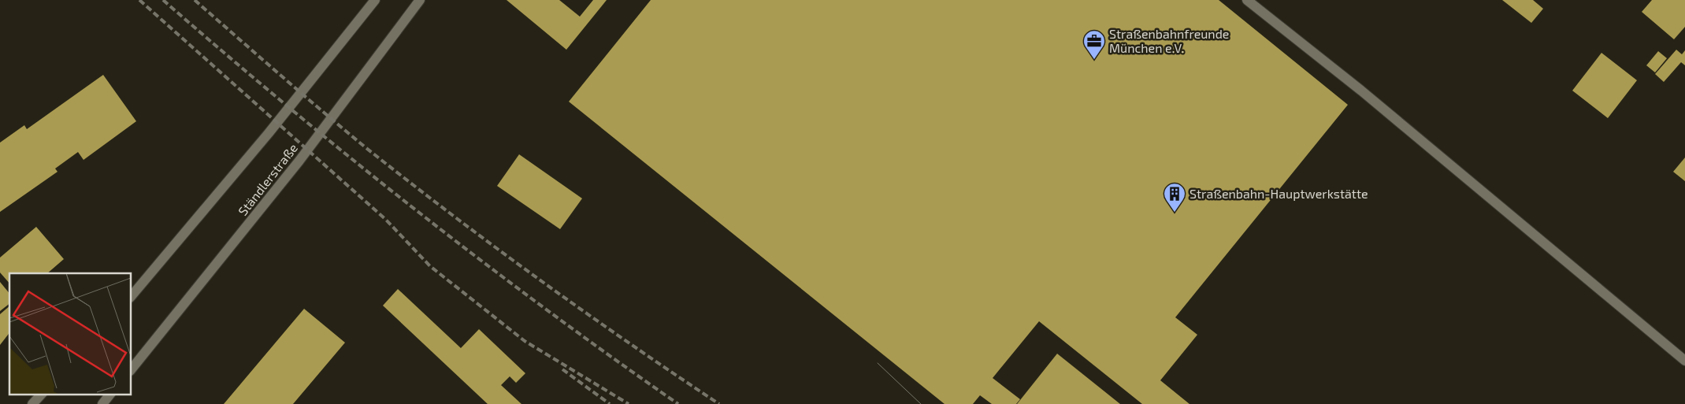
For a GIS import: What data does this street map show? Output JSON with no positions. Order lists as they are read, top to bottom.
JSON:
{
  "streets": {
    "main road": ["Ständlerstraße"]
  },
  "places": {
    "office": ["Straßenbahnfreunde München e.V."],
    "building": ["Straßenbahn-Hauptwerkstätte"]
  }
}
